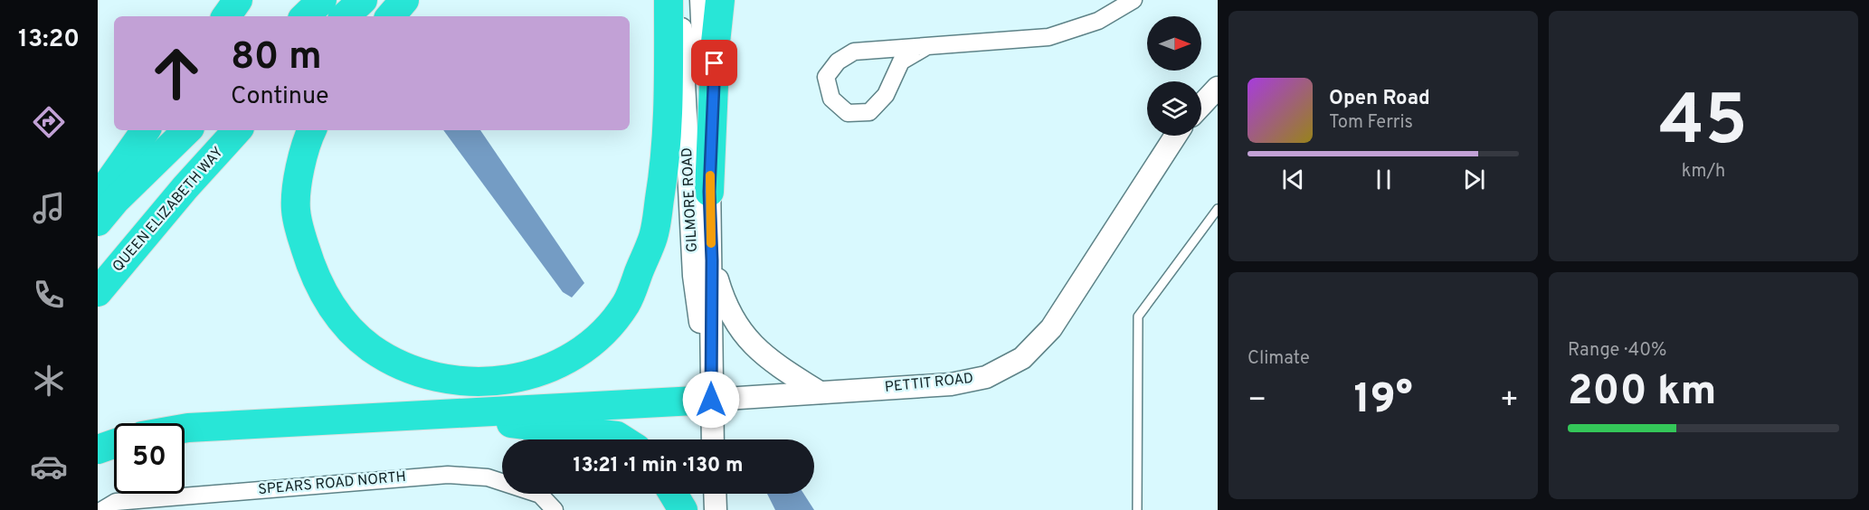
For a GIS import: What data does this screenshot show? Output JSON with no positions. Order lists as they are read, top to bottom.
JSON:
{
  "streets": {
    "highway": ["QUEEN ELIZABETH WAY"],
    "main road": ["GILMORE ROAD", "PETTIT ROAD"],
    "street": ["SPEARS ROAD NORTH"]
  },
  "crossings": [
    ["GILMORE ROAD", "PETTIT ROAD"]
  ],
  "north": "right",
  "page": {
    "tabs": "13:20",
    "tile": [
      ["45", "km/h"],
      "Climate",
      ["Range · 40%", "200 km"]
    ],
    "turn": ["80 m", "Continue"],
    "song": ["Open Road", "Tom Ferris"],
    "heat": ["−", "19°", "+"],
    "limit": "50",
    "trip": "13:21 · 1 min · 130 m"
  }
}
